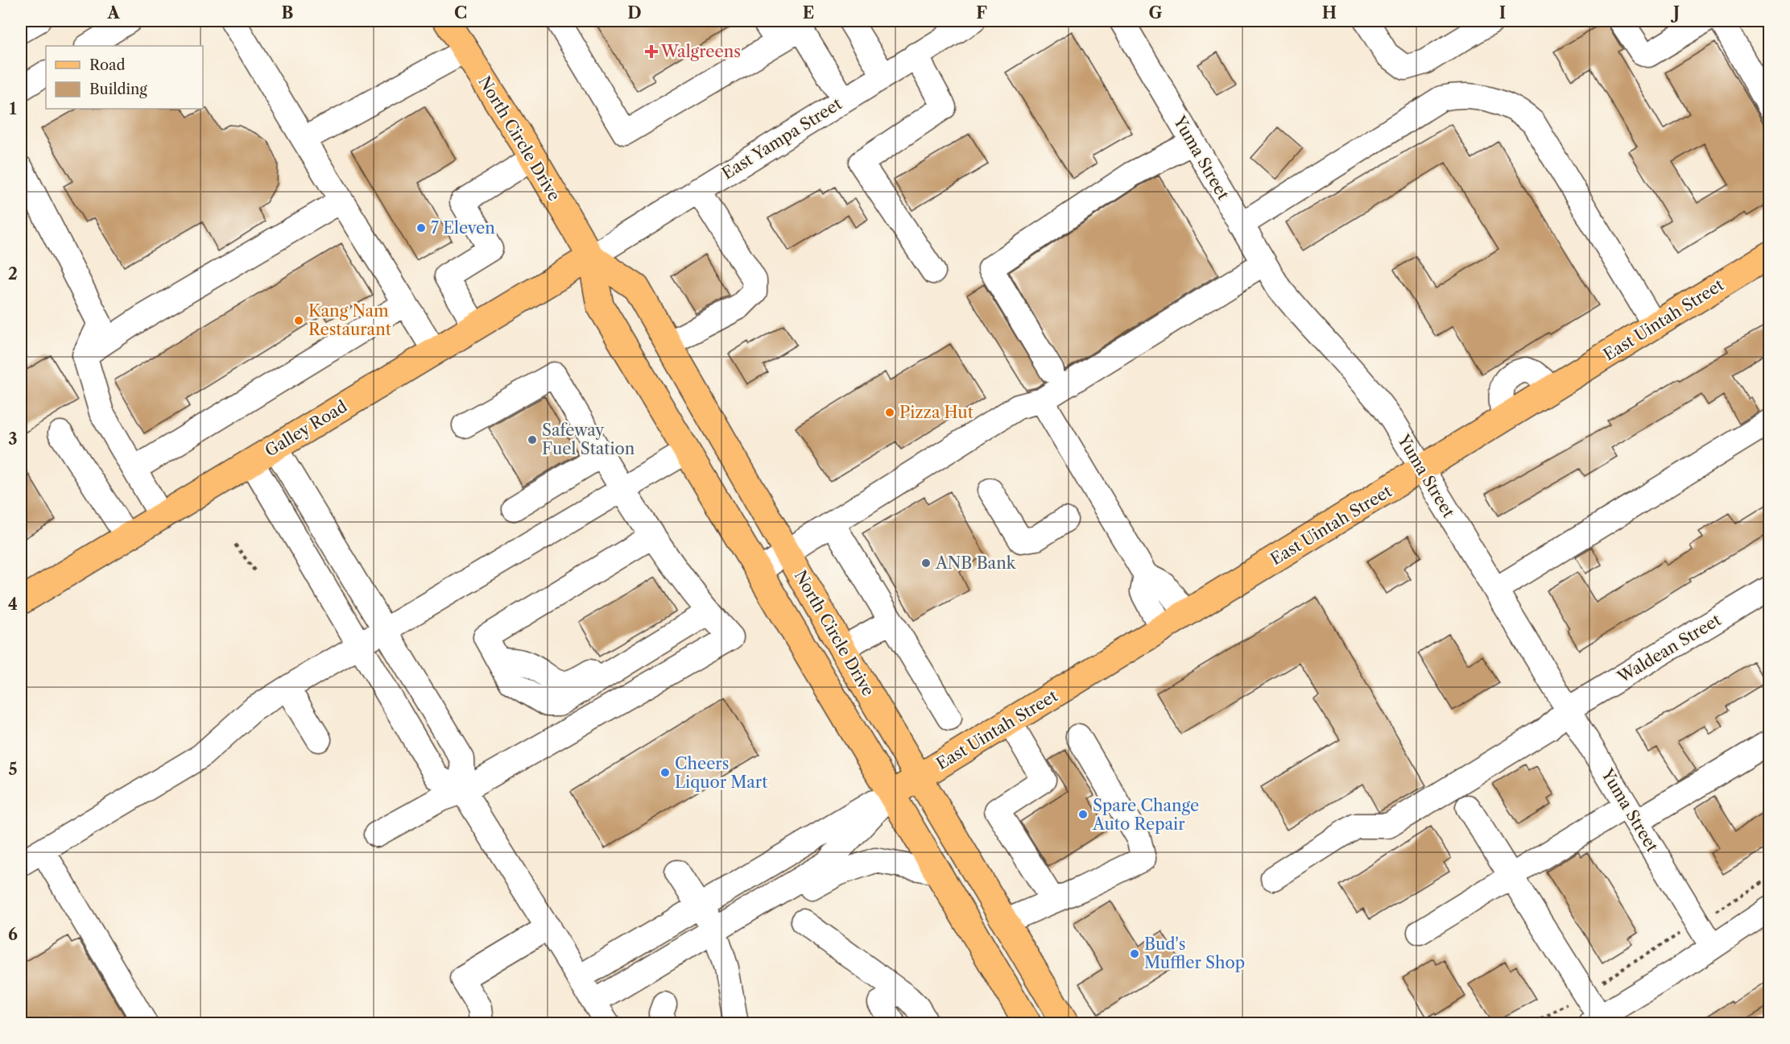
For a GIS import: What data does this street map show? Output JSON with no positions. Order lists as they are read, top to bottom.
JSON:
{
  "streets": {
    "main road": ["North Circle Drive", "East Uintah Street", "Galley Road"],
    "street": ["East Yampa Street", "Yuma Street", "Waldean Street"]
  },
  "crossings": [
    ["North Circle Drive", "East Yampa Street"],
    ["North Circle Drive", "East Uintah Street"],
    ["North Circle Drive", "Galley Road"],
    ["East Yampa Street", "Galley Road"],
    ["Yuma Street", "East Uintah Street"],
    ["Yuma Street", "Waldean Street"]
  ],
  "places": {
    "health": ["Walgreens"],
    "other": [
      "7 Eleven",
      "Kang Nam Restaurant",
      "Pizza Hut",
      "Safeway Fuel Station",
      "ANB Bank",
      "Cheers Liquor Mart",
      "Spare Change Auto Repair",
      "Bud's Muffler Shop"
    ]
  },
  "legend": ["Road", "Building"],
  "grid": {
    "columns": [
      "A",
      "B",
      "C",
      "D",
      "E",
      "F",
      "G",
      "H",
      "I",
      "J"
    ],
    "rows": [
      "1",
      "2",
      "3",
      "4",
      "5",
      "6"
    ]
  }
}
